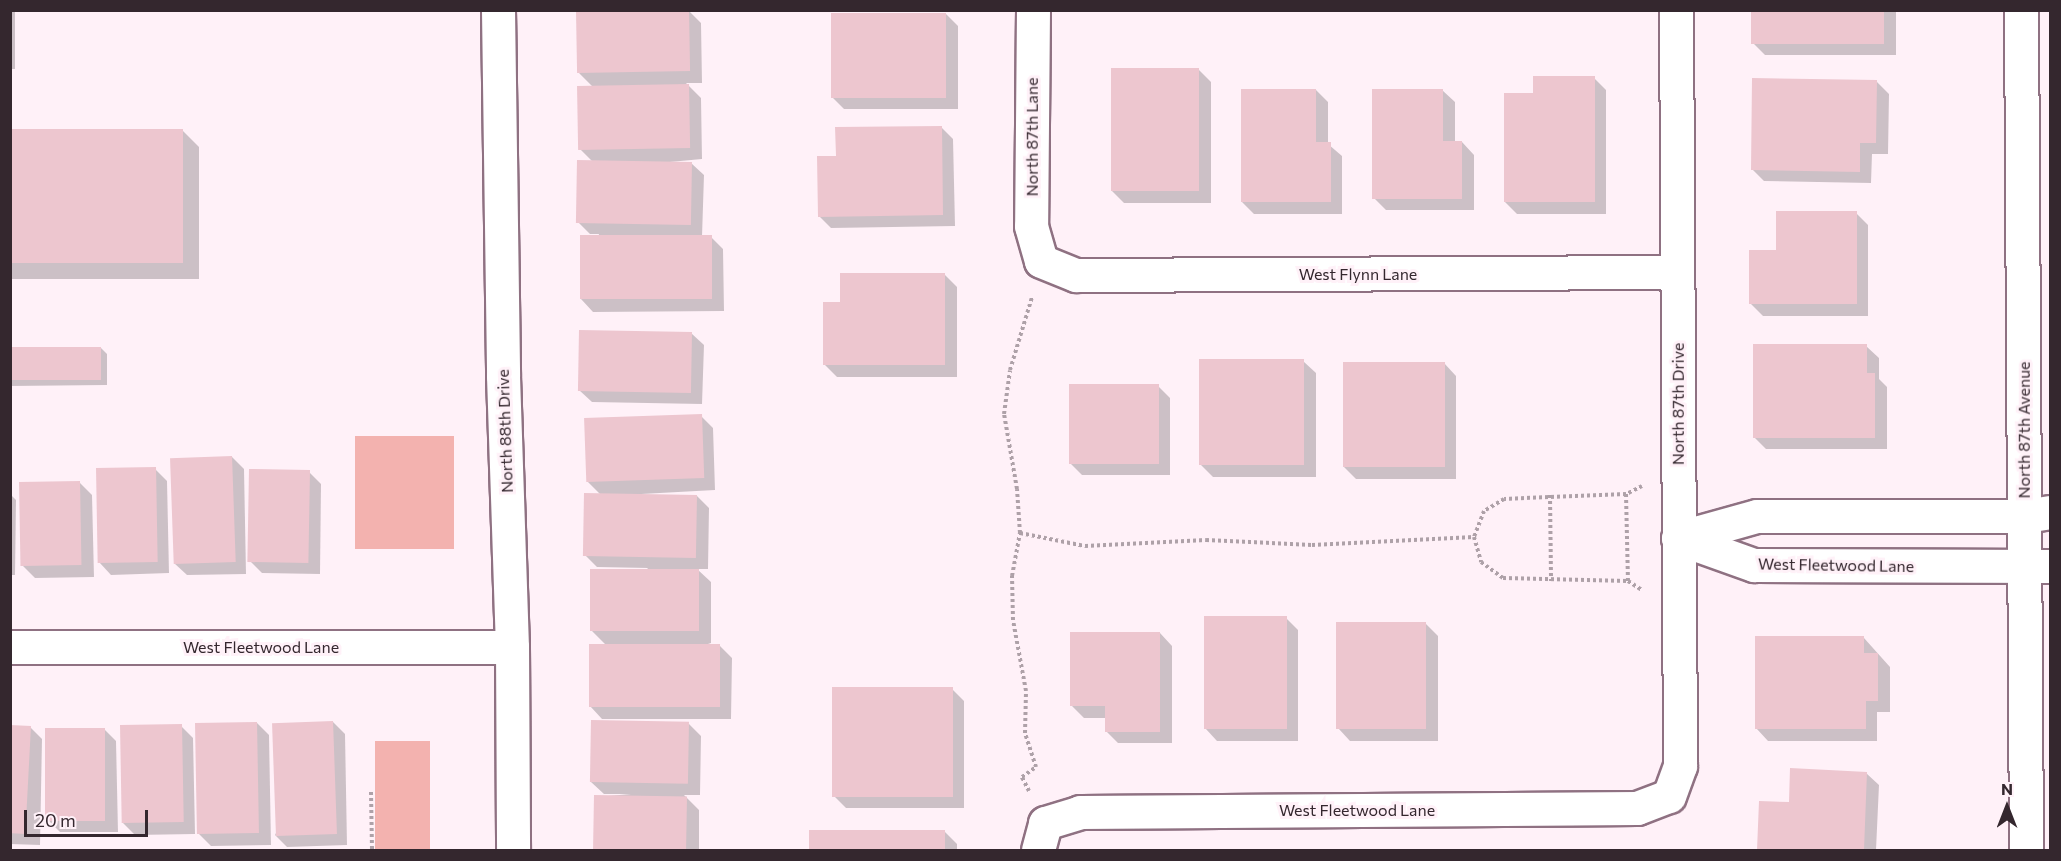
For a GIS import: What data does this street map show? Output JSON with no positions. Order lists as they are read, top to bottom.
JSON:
{
  "streets": {
    "street": [
      "North 87th Lane",
      "West Flynn Lane",
      "North 87th Drive",
      "North 87th Avenue",
      "North 88th Drive",
      "West Fleetwood Lane"
    ]
  },
  "crossings": [
    ["North 87th Lane", "West Flynn Lane"],
    ["West Flynn Lane", "North 87th Drive"],
    ["North 87th Drive", "West Fleetwood Lane"],
    ["North 87th Avenue", "West Fleetwood Lane"],
    ["North 88th Drive", "West Fleetwood Lane"]
  ],
  "scale_bar": "20 m",
  "north": "top"
}
